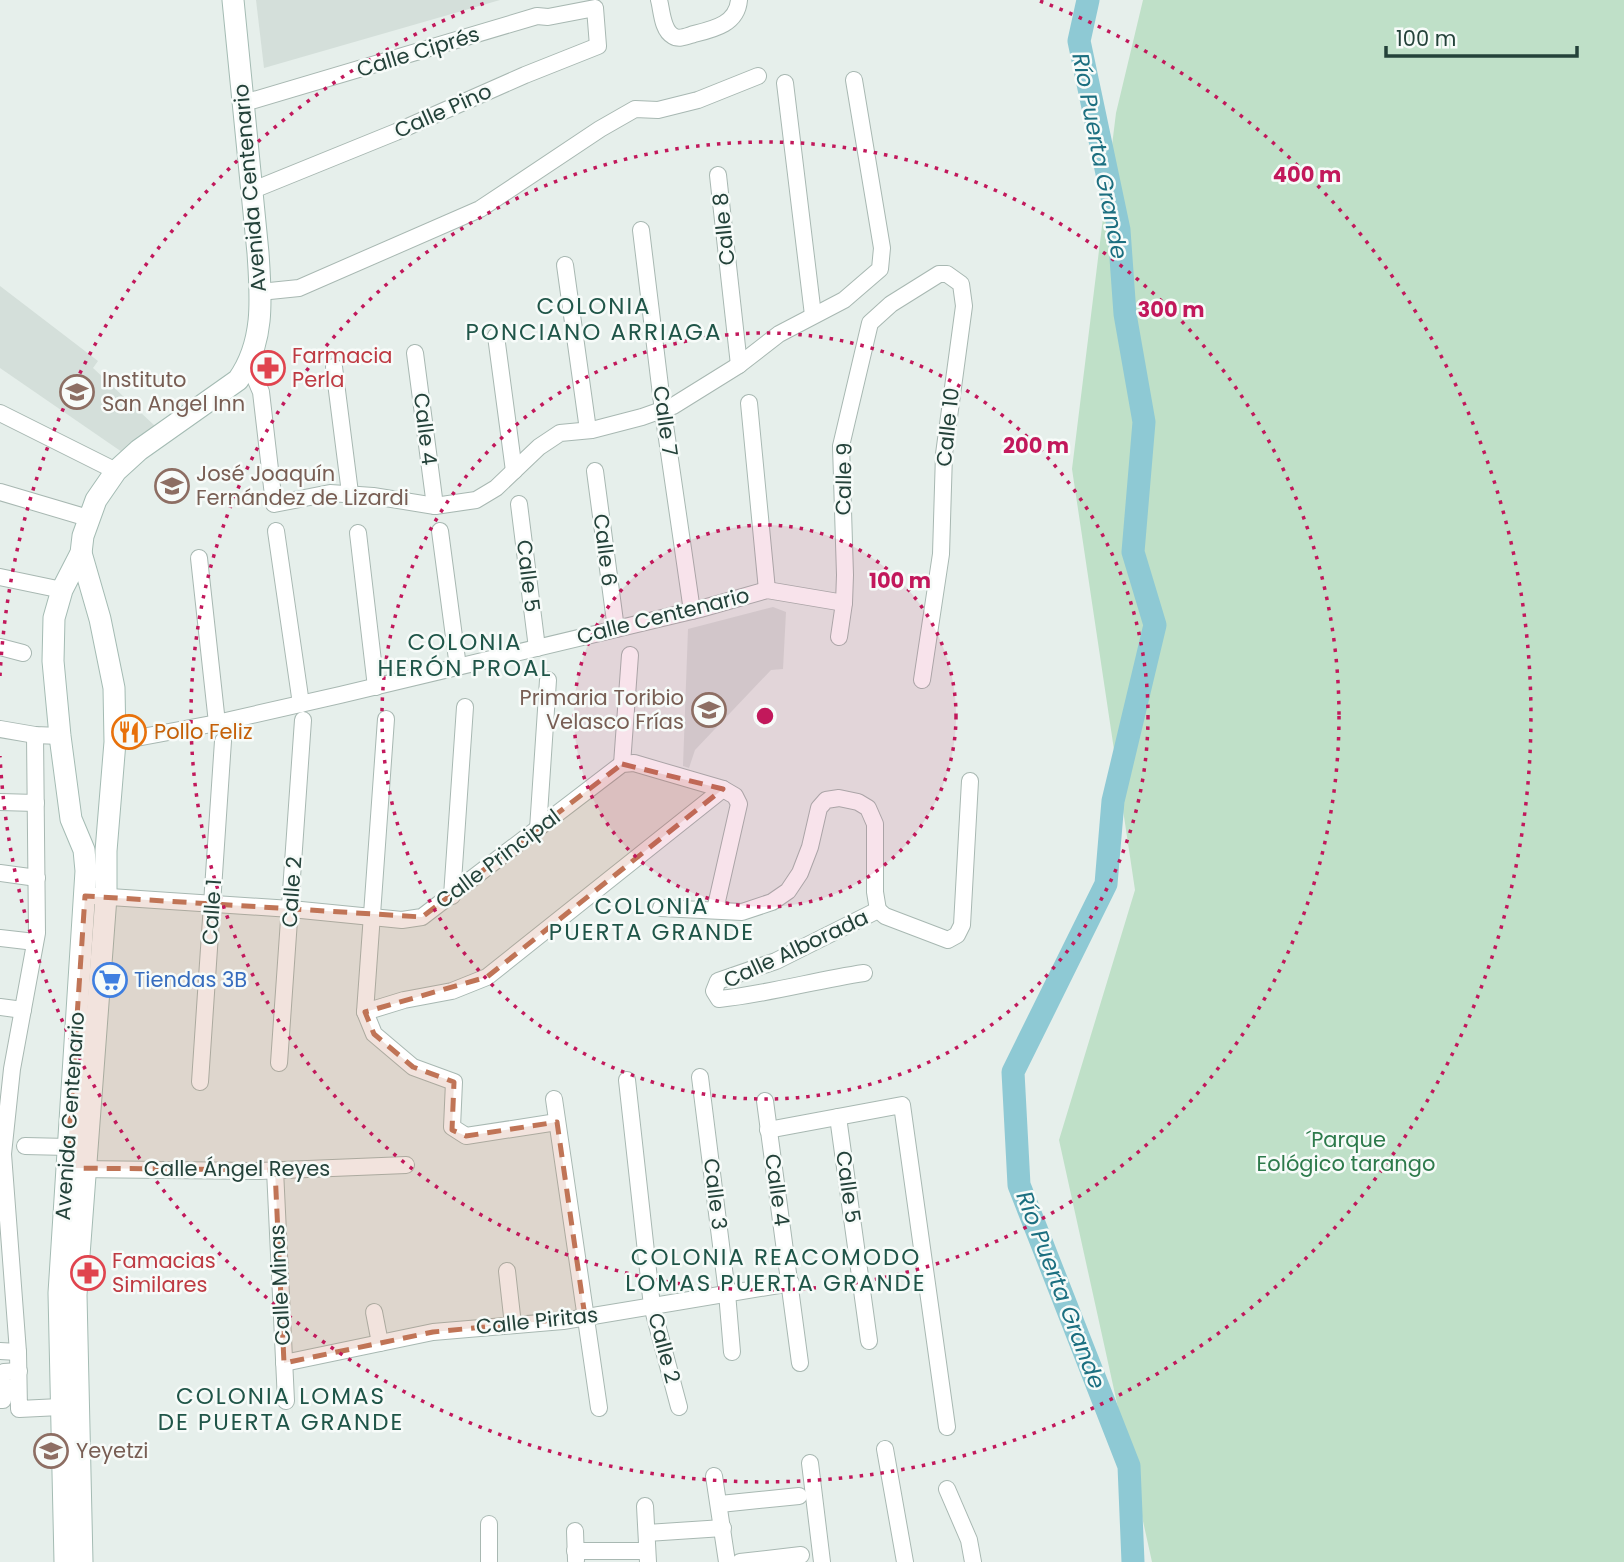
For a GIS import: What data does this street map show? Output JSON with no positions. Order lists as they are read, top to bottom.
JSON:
{
  "streets": {
    "main road": ["Avenida Centenario"],
    "street": [
      "Calle Ciprés",
      "Calle Pino",
      "Calle 8",
      "Calle 7",
      "Calle 10",
      "Calle 4",
      "Calle 9",
      "Calle 6",
      "Calle 5",
      "Calle Centenario",
      "Calle Principal",
      "Calle 2",
      "Calle 1",
      "Calle Alborada",
      "Calle Ángel Reyes",
      "Calle 3",
      "Calle Minas",
      "Calle Piritas"
    ]
  },
  "crossings": [
    ["Calle Ciprés", "Calle Pino"],
    ["Calle Ciprés", "Avenida Centenario"],
    ["Calle Pino", "Avenida Centenario"],
    ["Avenida Centenario", "Calle Centenario"],
    ["Avenida Centenario", "Calle Principal"],
    ["Avenida Centenario", "Calle Ángel Reyes"],
    ["Calle 7", "Calle Centenario"],
    ["Calle 10", "Calle 9"],
    ["Calle 4", "Calle Piritas"],
    ["Calle 9", "Calle Centenario"],
    ["Calle 6", "Calle Centenario"],
    ["Calle 5", "Calle Centenario"],
    ["Calle Principal", "Calle 2"],
    ["Calle Principal", "Calle 1"],
    ["Calle 2", "Calle Piritas"],
    ["Calle Ángel Reyes", "Calle Minas"],
    ["Calle 3", "Calle Piritas"],
    ["Calle Minas", "Calle Piritas"]
  ],
  "districts": [
    "COLONIA PONCIANO ARRIAGA",
    "COLONIA HERÓN PROAL",
    "COLONIA PUERTA GRANDE",
    "COLONIA REACOMODO LOMAS PUERTA GRANDE",
    "COLONIA LOMAS DE PUERTA GRANDE"
  ],
  "water": ["Río Puerta Grande"],
  "parks": ["´Parque Eológico tarango"],
  "places": {
    "pharmacy": ["Farmacia Perla", "Famacias Similares"],
    "school or university": [
      "Instituto San Angel Inn",
      "José Joaquín Fernández de Lizardi",
      "Primaria Toribio Velasco Frías",
      "Yeyetzi"
    ],
    "restaurant": ["Pollo Feliz"],
    "supermarket": ["Tiendas 3B"]
  },
  "scale_bar": "100 m",
  "rings": [
    "400 m",
    "300 m",
    "200 m",
    "100 m"
  ]
}
